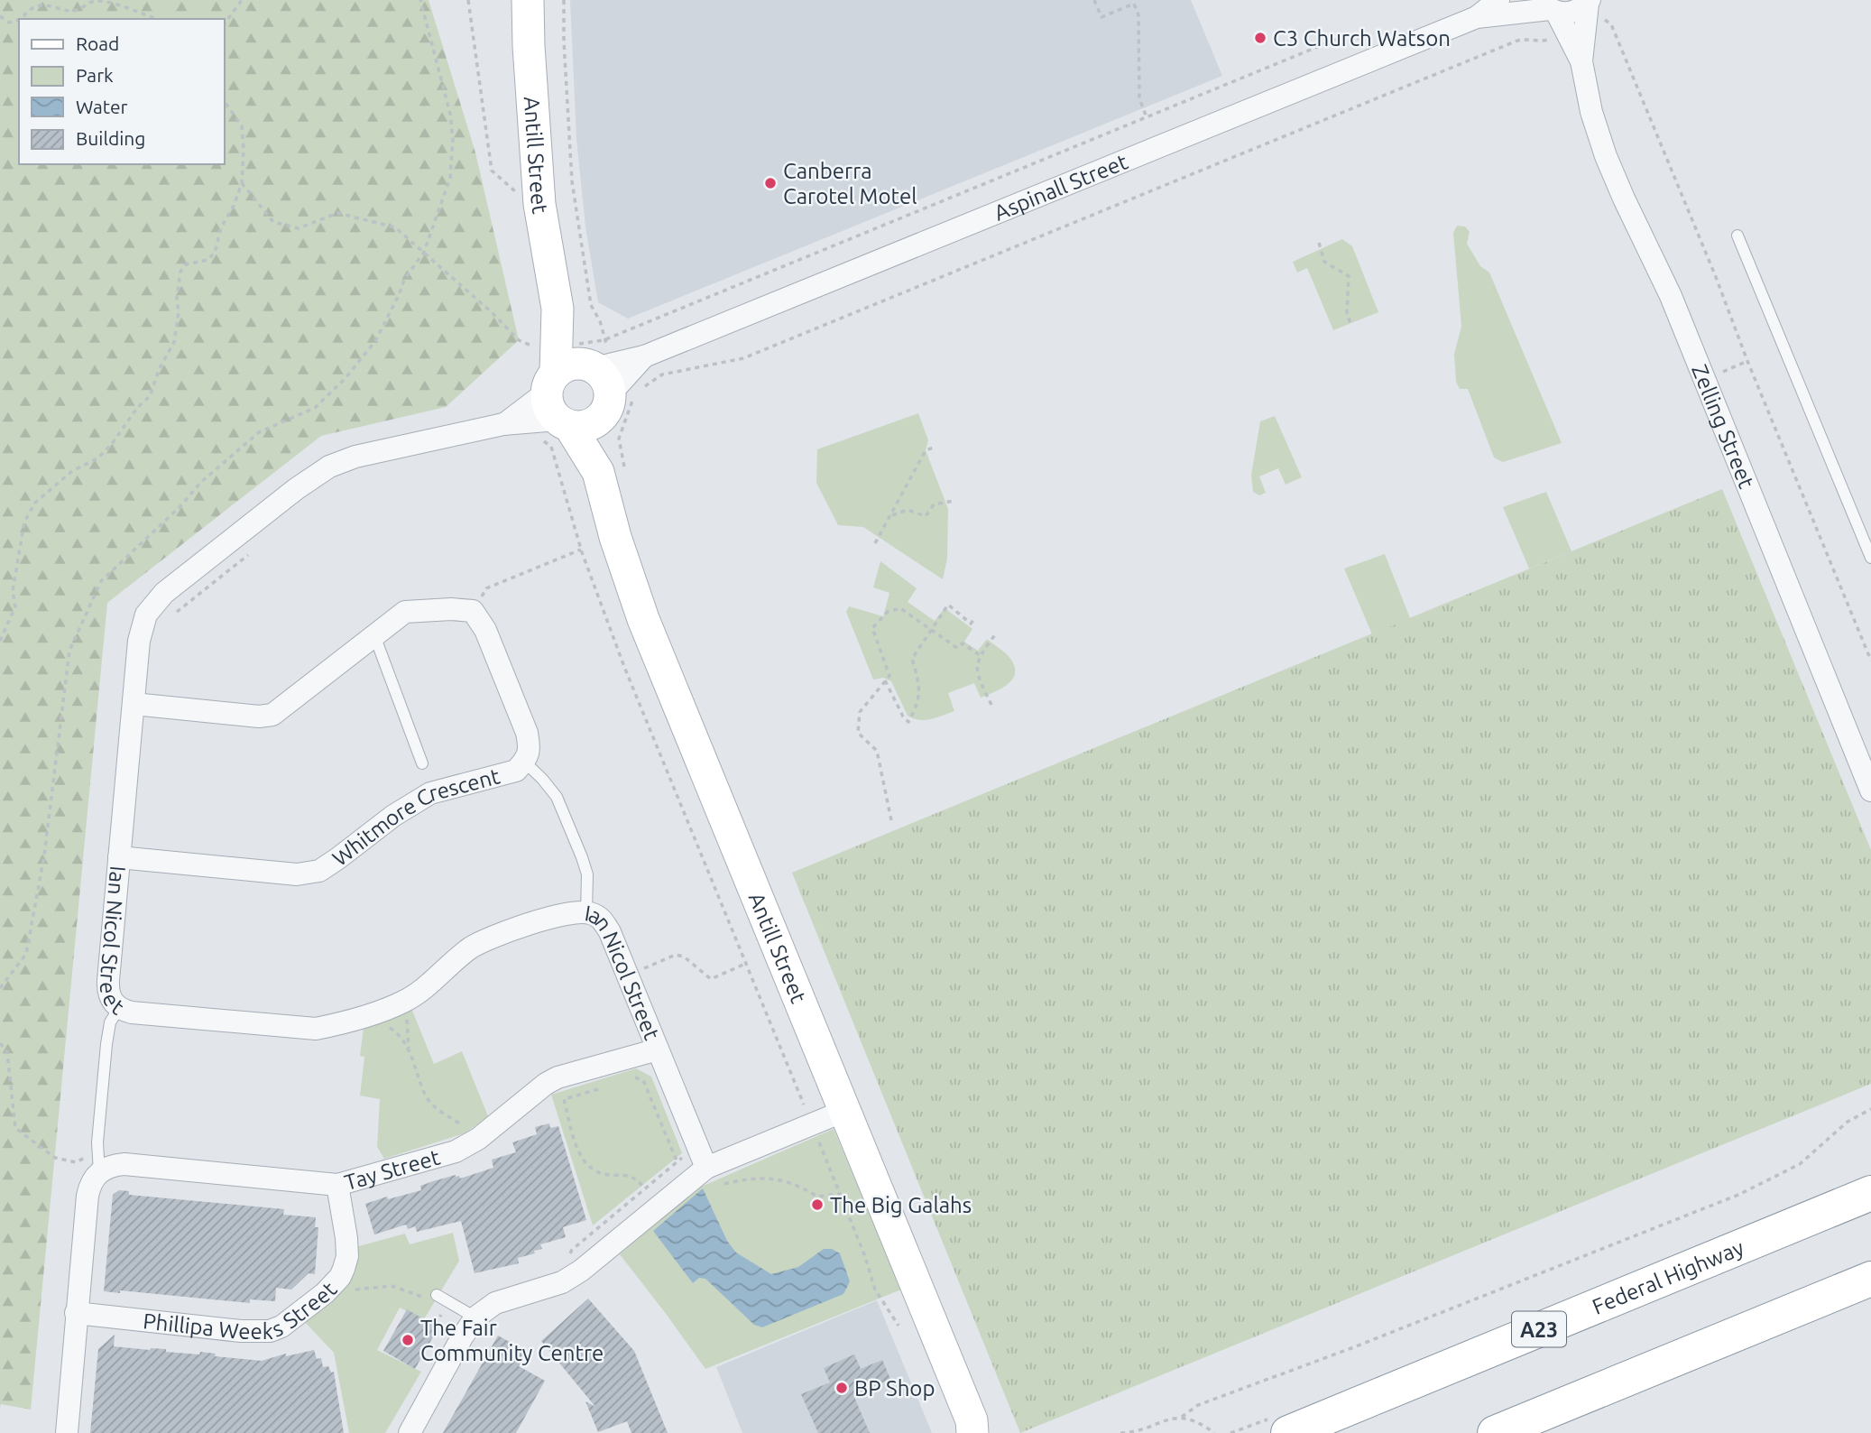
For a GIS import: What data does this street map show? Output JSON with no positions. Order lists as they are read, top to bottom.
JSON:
{
  "streets": {
    "highway": ["Federal Highway", "A23"],
    "main road": ["Antill Street"],
    "street": [
      "Aspinall Street",
      "Zelling Street",
      "Whitmore Crescent",
      "Ian Nicol Street",
      "Tay Street",
      "Phillipa Weeks Street"
    ]
  },
  "crossings": [
    ["Antill Street", "Aspinall Street"],
    ["Antill Street", "Ian Nicol Street"],
    ["Aspinall Street", "Zelling Street"],
    ["Aspinall Street", "Ian Nicol Street"],
    ["Whitmore Crescent", "Ian Nicol Street"],
    ["Ian Nicol Street", "Tay Street"],
    ["Tay Street", "Phillipa Weeks Street"]
  ],
  "places": [
    "C3 Church Watson",
    "Canberra Carotel Motel",
    "The Big Galahs",
    "The Fair Community Centre",
    "BP Shop"
  ],
  "legend": [
    "Road",
    "Park",
    "Water",
    "Building"
  ]
}
